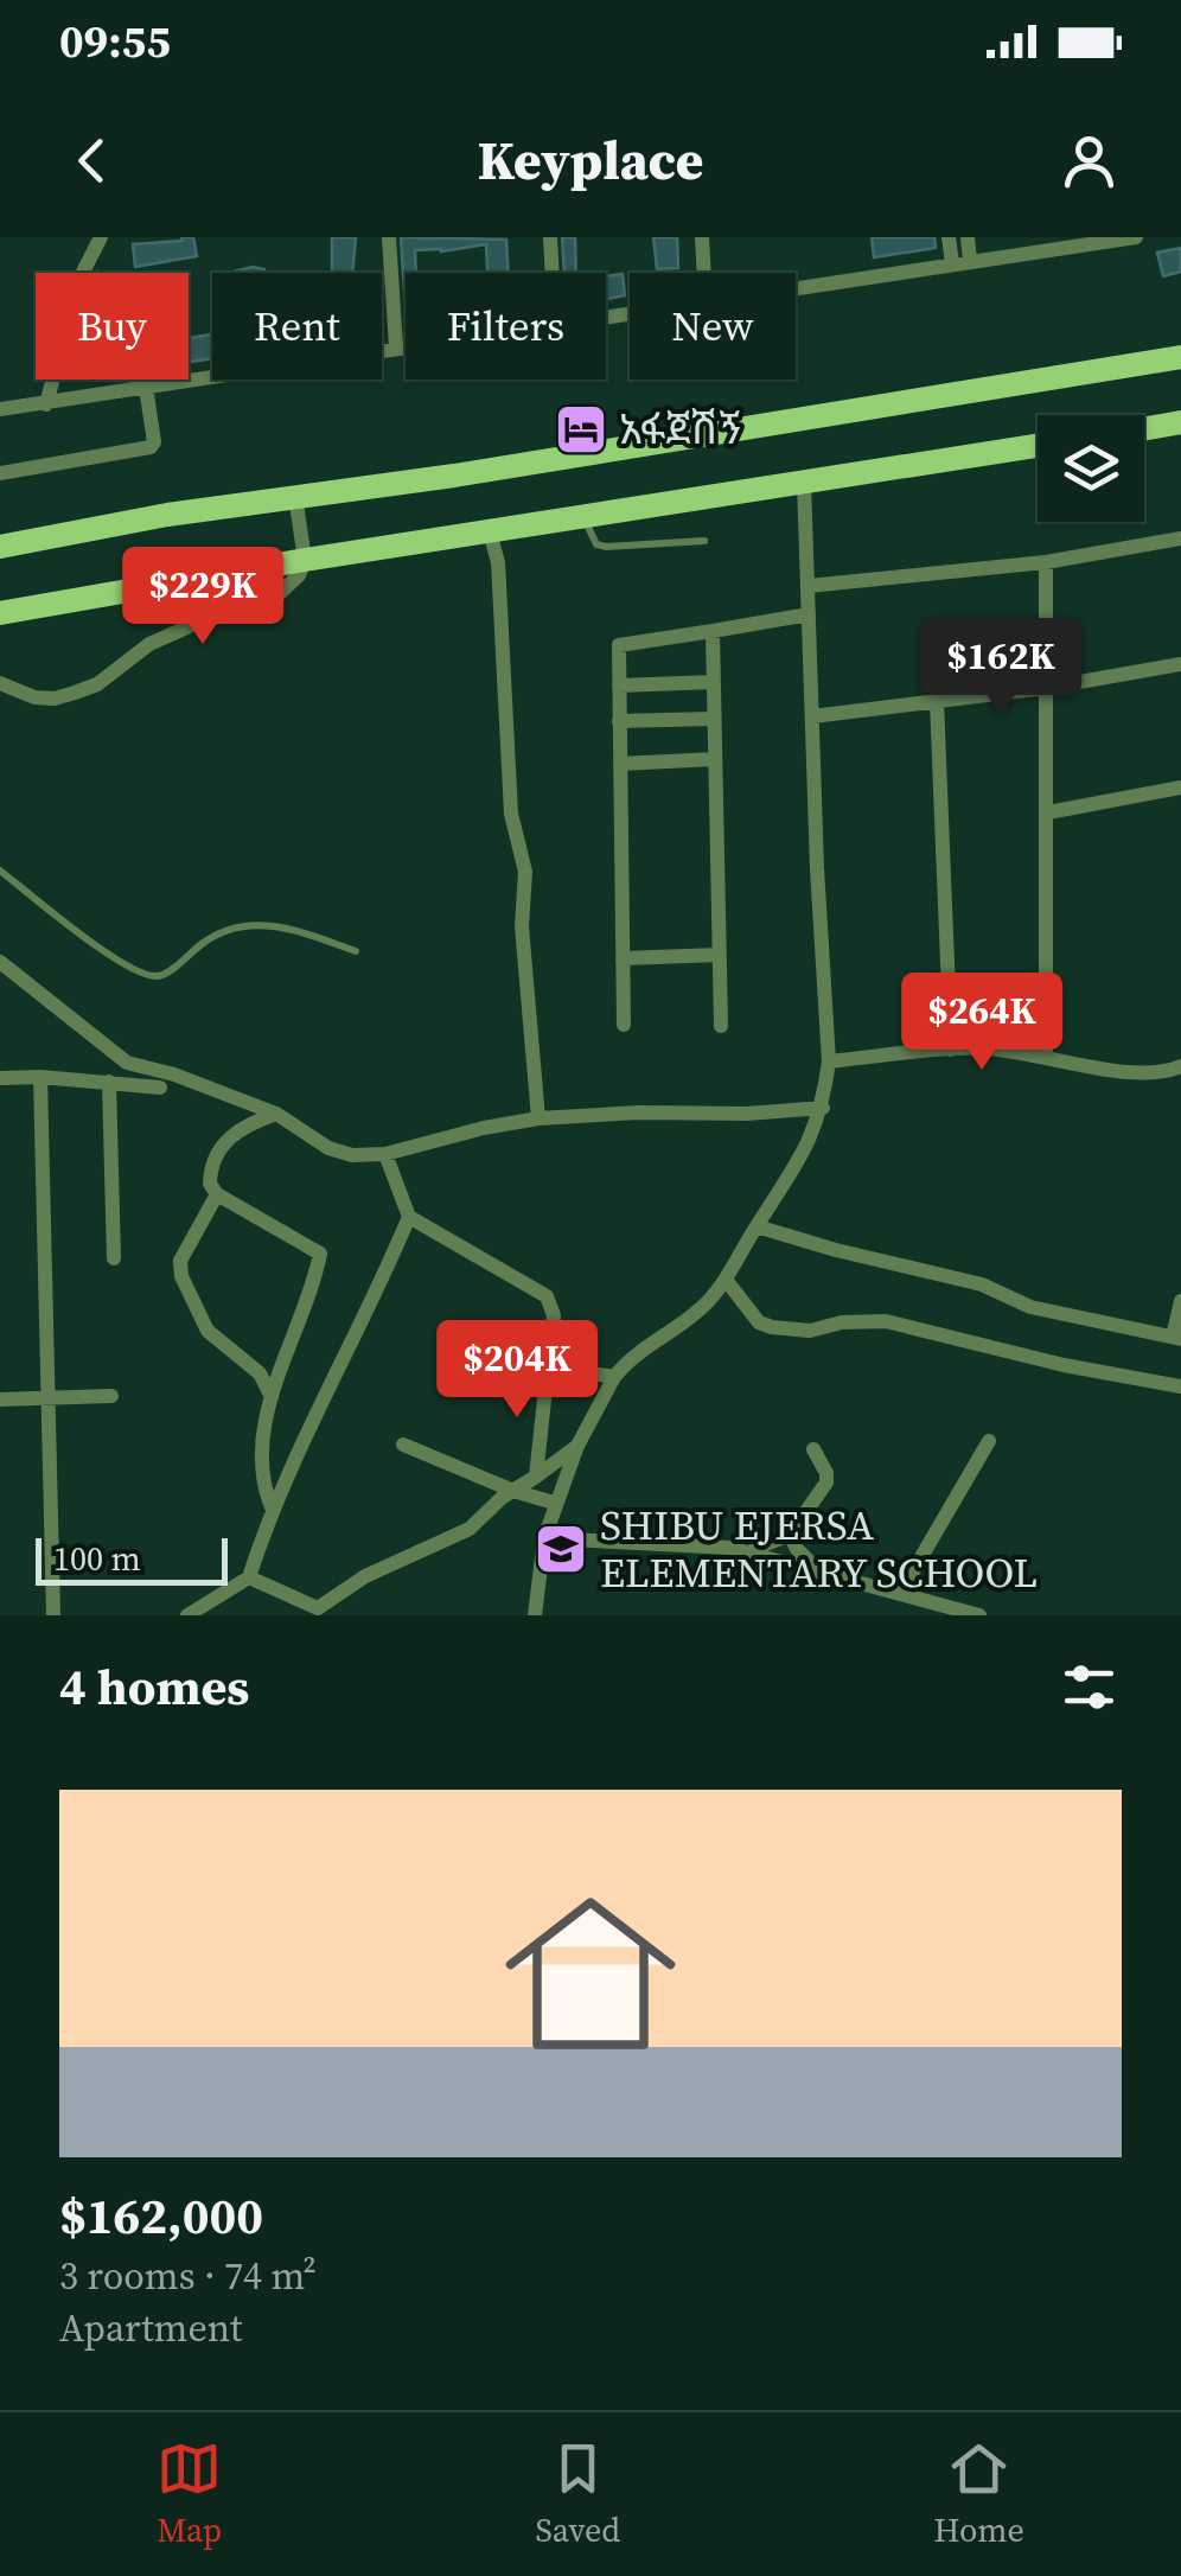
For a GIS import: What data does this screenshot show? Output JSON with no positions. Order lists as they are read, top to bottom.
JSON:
{
  "places": {
    "hotel": ["አፋጀሽኝ"],
    "school or university": ["SHIBU EJERSA ELEMENTARY SCHOOL"]
  },
  "scale_bar": "100 m",
  "page": {
    "status": "09:55",
    "header": "Keyplace",
    "chip": [
      "Buy",
      "Rent",
      "Filters",
      "New"
    ],
    "price": [
      "$229K",
      "$162K",
      "$264K",
      "$204K"
    ],
    "scale": "100 m",
    "heading": "4 homes",
    "list": [
      {
        "name": "$162,000",
        "note": "3 rooms · 74 m² · Apartment"
      }
    ],
    "tabs": ["Map", "Saved", "Home"]
  }
}
